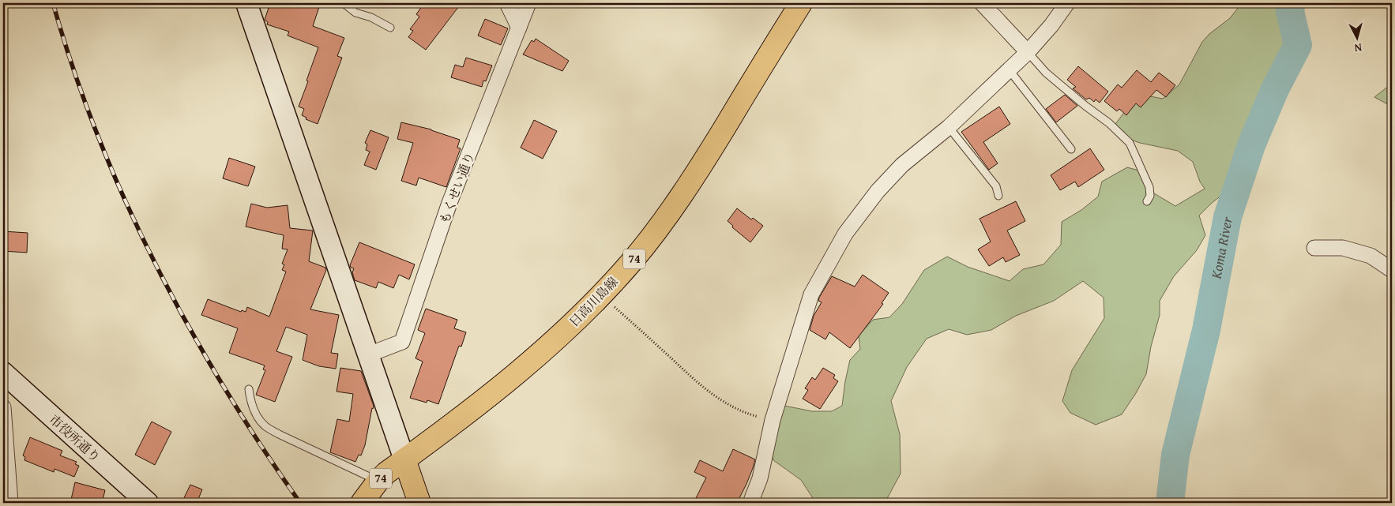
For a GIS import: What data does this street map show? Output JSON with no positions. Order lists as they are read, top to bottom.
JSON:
{
  "streets": {
    "main road": ["74", "日高川島線"],
    "street": ["もくせい通り", "市役所通り"]
  },
  "crossings": [
    ["74", "日高川島線"]
  ],
  "water": ["Koma River"],
  "north": "bottom"
}
